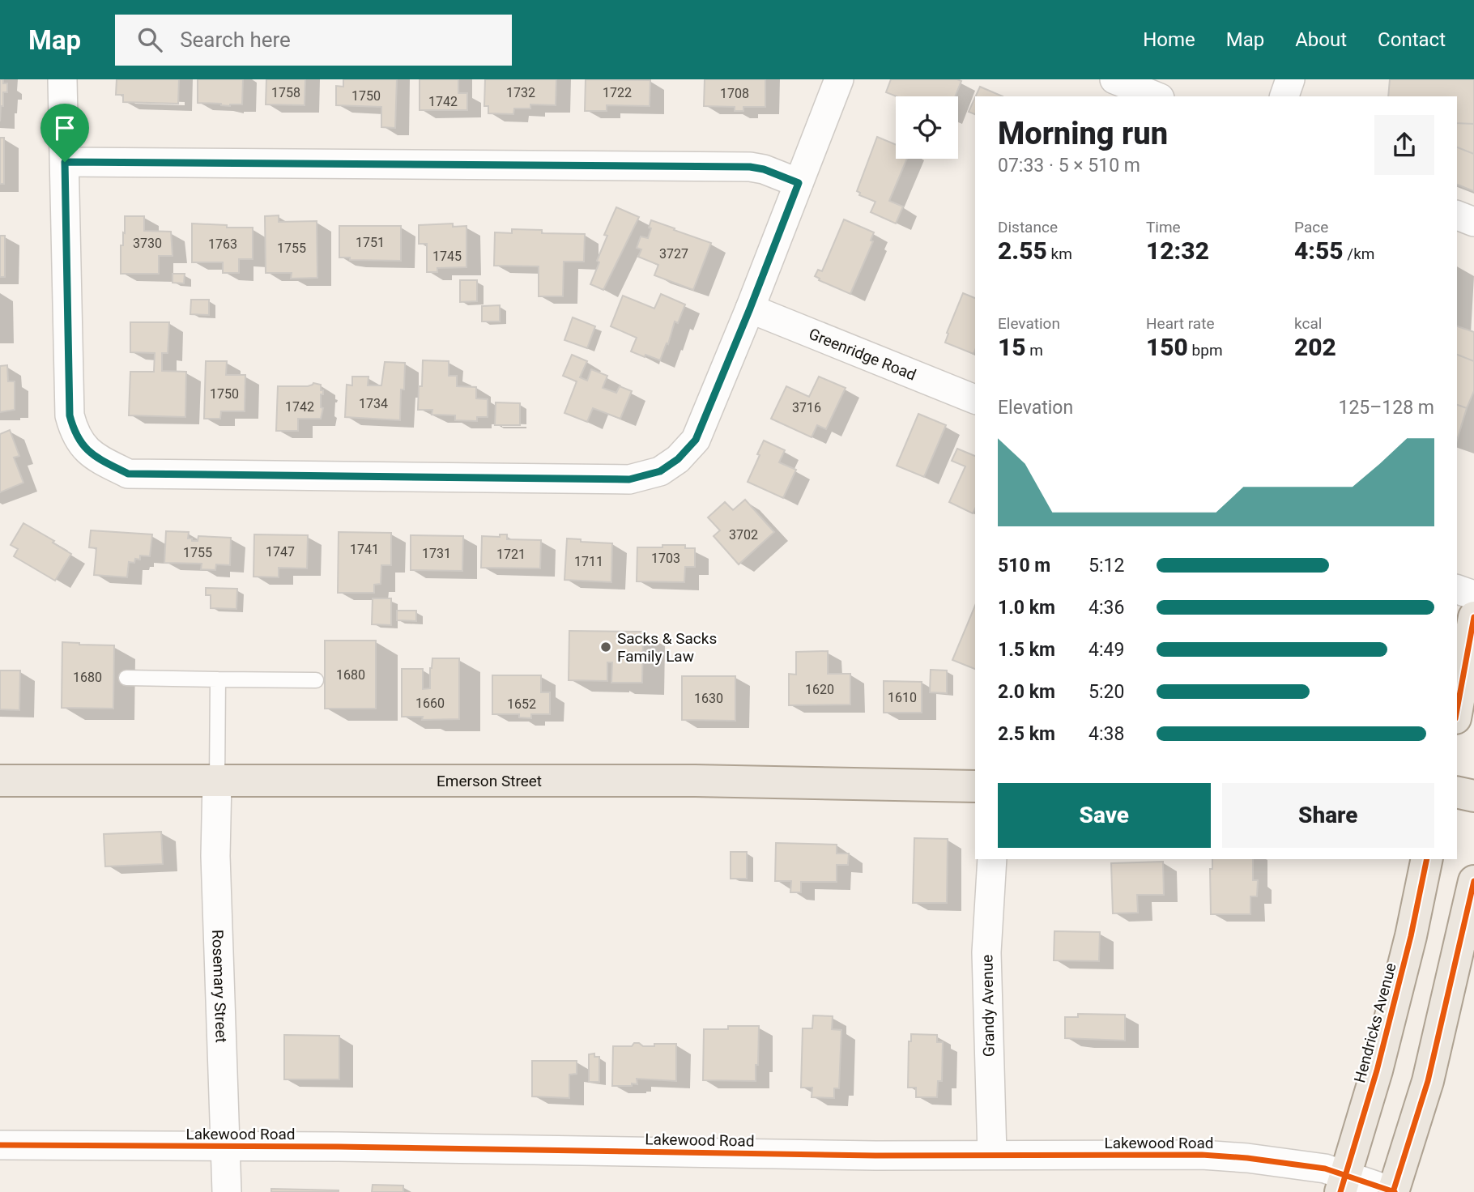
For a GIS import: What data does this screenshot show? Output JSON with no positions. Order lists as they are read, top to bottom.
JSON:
{
  "streets": {
    "main road": ["Emerson Street", "Hendricks Avenue"],
    "street": [
      "Greenridge Road",
      "Rosemary Street",
      "Grandy Avenue",
      "Lakewood Road"
    ]
  },
  "crossings": [
    ["Emerson Street", "Rosemary Street"],
    ["Rosemary Street", "Lakewood Road"],
    ["Grandy Avenue", "Lakewood Road"],
    ["Hendricks Avenue", "Lakewood Road"]
  ],
  "places": ["Sacks & Sacks Family Law"],
  "house_numbers": [
    "1758",
    "1732",
    "1722",
    "1708",
    "1750",
    "1742",
    "1751",
    "3730",
    "1763",
    "1755",
    "3727",
    "1745",
    "1750",
    "1734",
    "1742",
    "3716",
    "3702",
    "1741",
    "1747",
    "1755",
    "1731",
    "1721",
    "1703",
    "1711",
    "1680",
    "1680",
    "1620",
    "1610",
    "1630",
    "1660",
    "1652"
  ],
  "page": {
    "header": "Map",
    "search": "Search here",
    "nav": [
      "Home",
      "Map",
      "About",
      "Contact"
    ],
    "heading": ["Morning run", "07:33 · 5 × 510 m"],
    "stats": [
      ["Distance", "2.55 km"],
      ["Time", "12:32"],
      ["Pace", "4:55 /km"],
      ["Elevation", "15 m"],
      ["Heart rate", "150 bpm"],
      ["kcal", "202"]
    ],
    "chart": ["Elevation", "125–128 m"],
    "list": [
      {
        "name": "510 m",
        "note": "5:12"
      },
      {
        "name": "1.0 km",
        "note": "4:36"
      },
      {
        "name": "1.5 km",
        "note": "4:49"
      },
      {
        "name": "2.0 km",
        "note": "5:20"
      },
      {
        "name": "2.5 km",
        "note": "4:38"
      }
    ],
    "buttons": ["Save", "Share"]
  }
}
